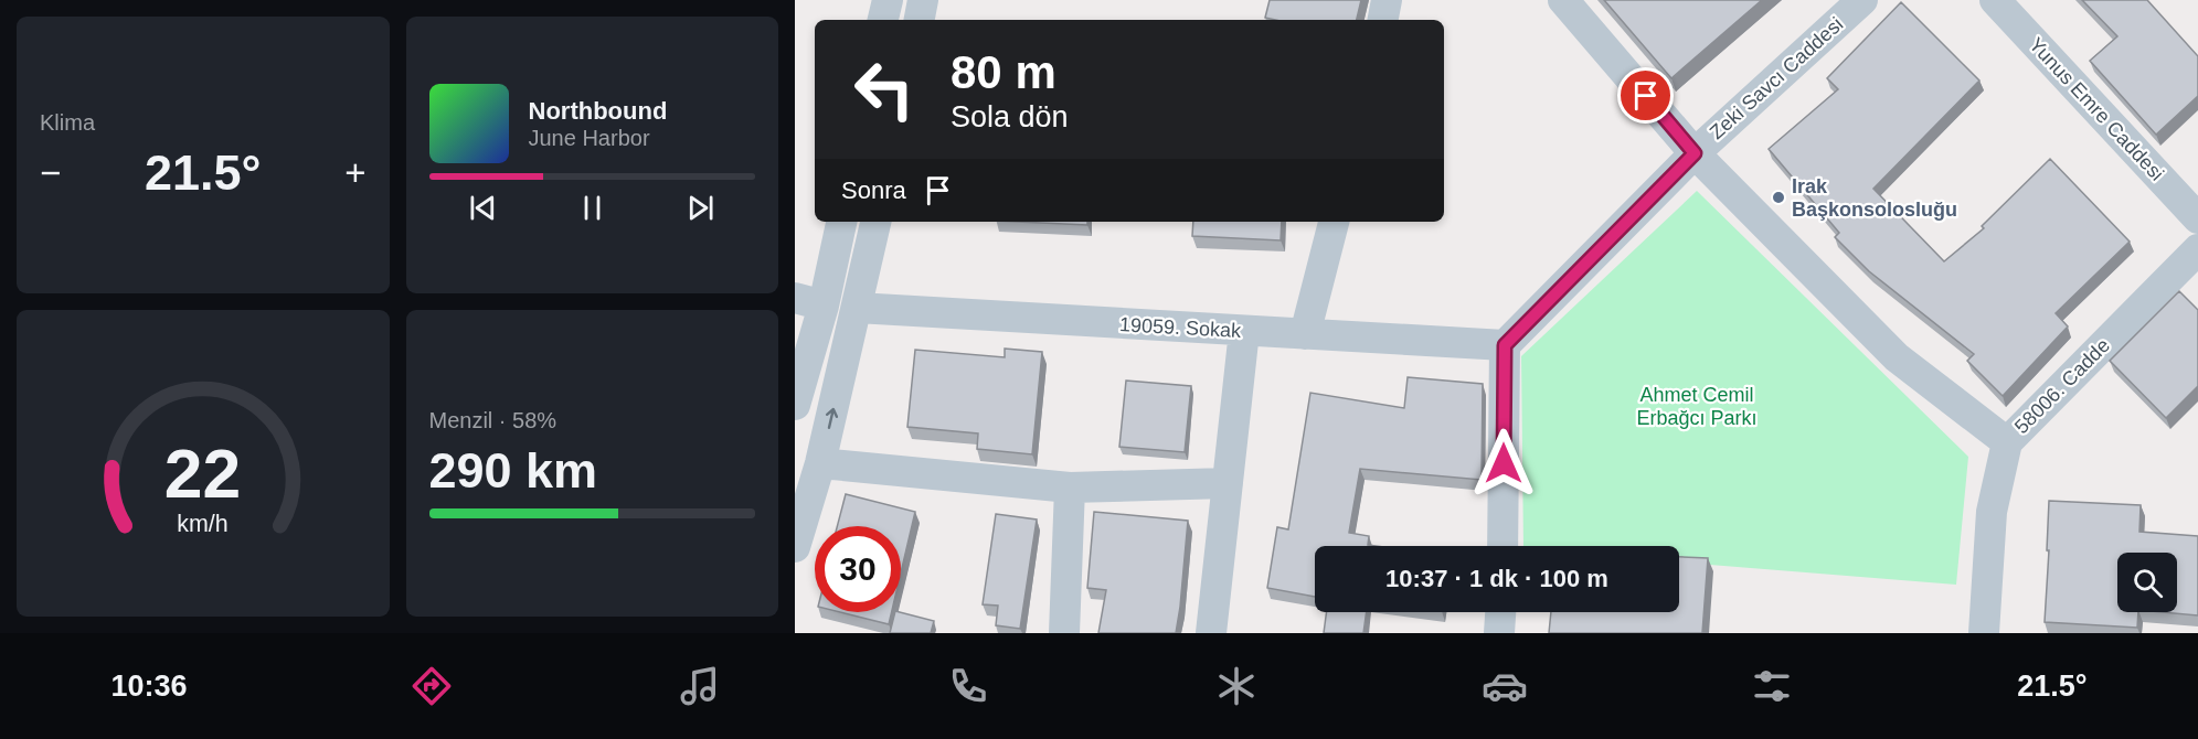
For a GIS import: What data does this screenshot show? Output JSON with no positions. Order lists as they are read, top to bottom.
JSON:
{
  "streets": {
    "street": [
      "Zeki Savcı Caddesi",
      "Yunus Emre Caddesi",
      "19059. Sokak",
      "58006. Cadde"
    ]
  },
  "crossings": [
    ["Zeki Savcı Caddesi", "19059. Sokak"]
  ],
  "parks": ["Ahmet Cemil Erbağcı Parkı"],
  "places": ["Irak Başkonsolosluğu"],
  "page": {
    "tile": [
      "Klima",
      ["Menzil · 58%", "290 km"]
    ],
    "turn": ["80 m", "Sola dön"],
    "song": ["Northbound", "June Harbor"],
    "heat": ["−", "21.5°", "+"],
    "then": "Sonra",
    "limit": "30",
    "trip": "10:37 · 1 dk · 100 m",
    "tabs": ["10:36", "21.5°"],
    "gauge": ["22", "km/h"]
  }
}
